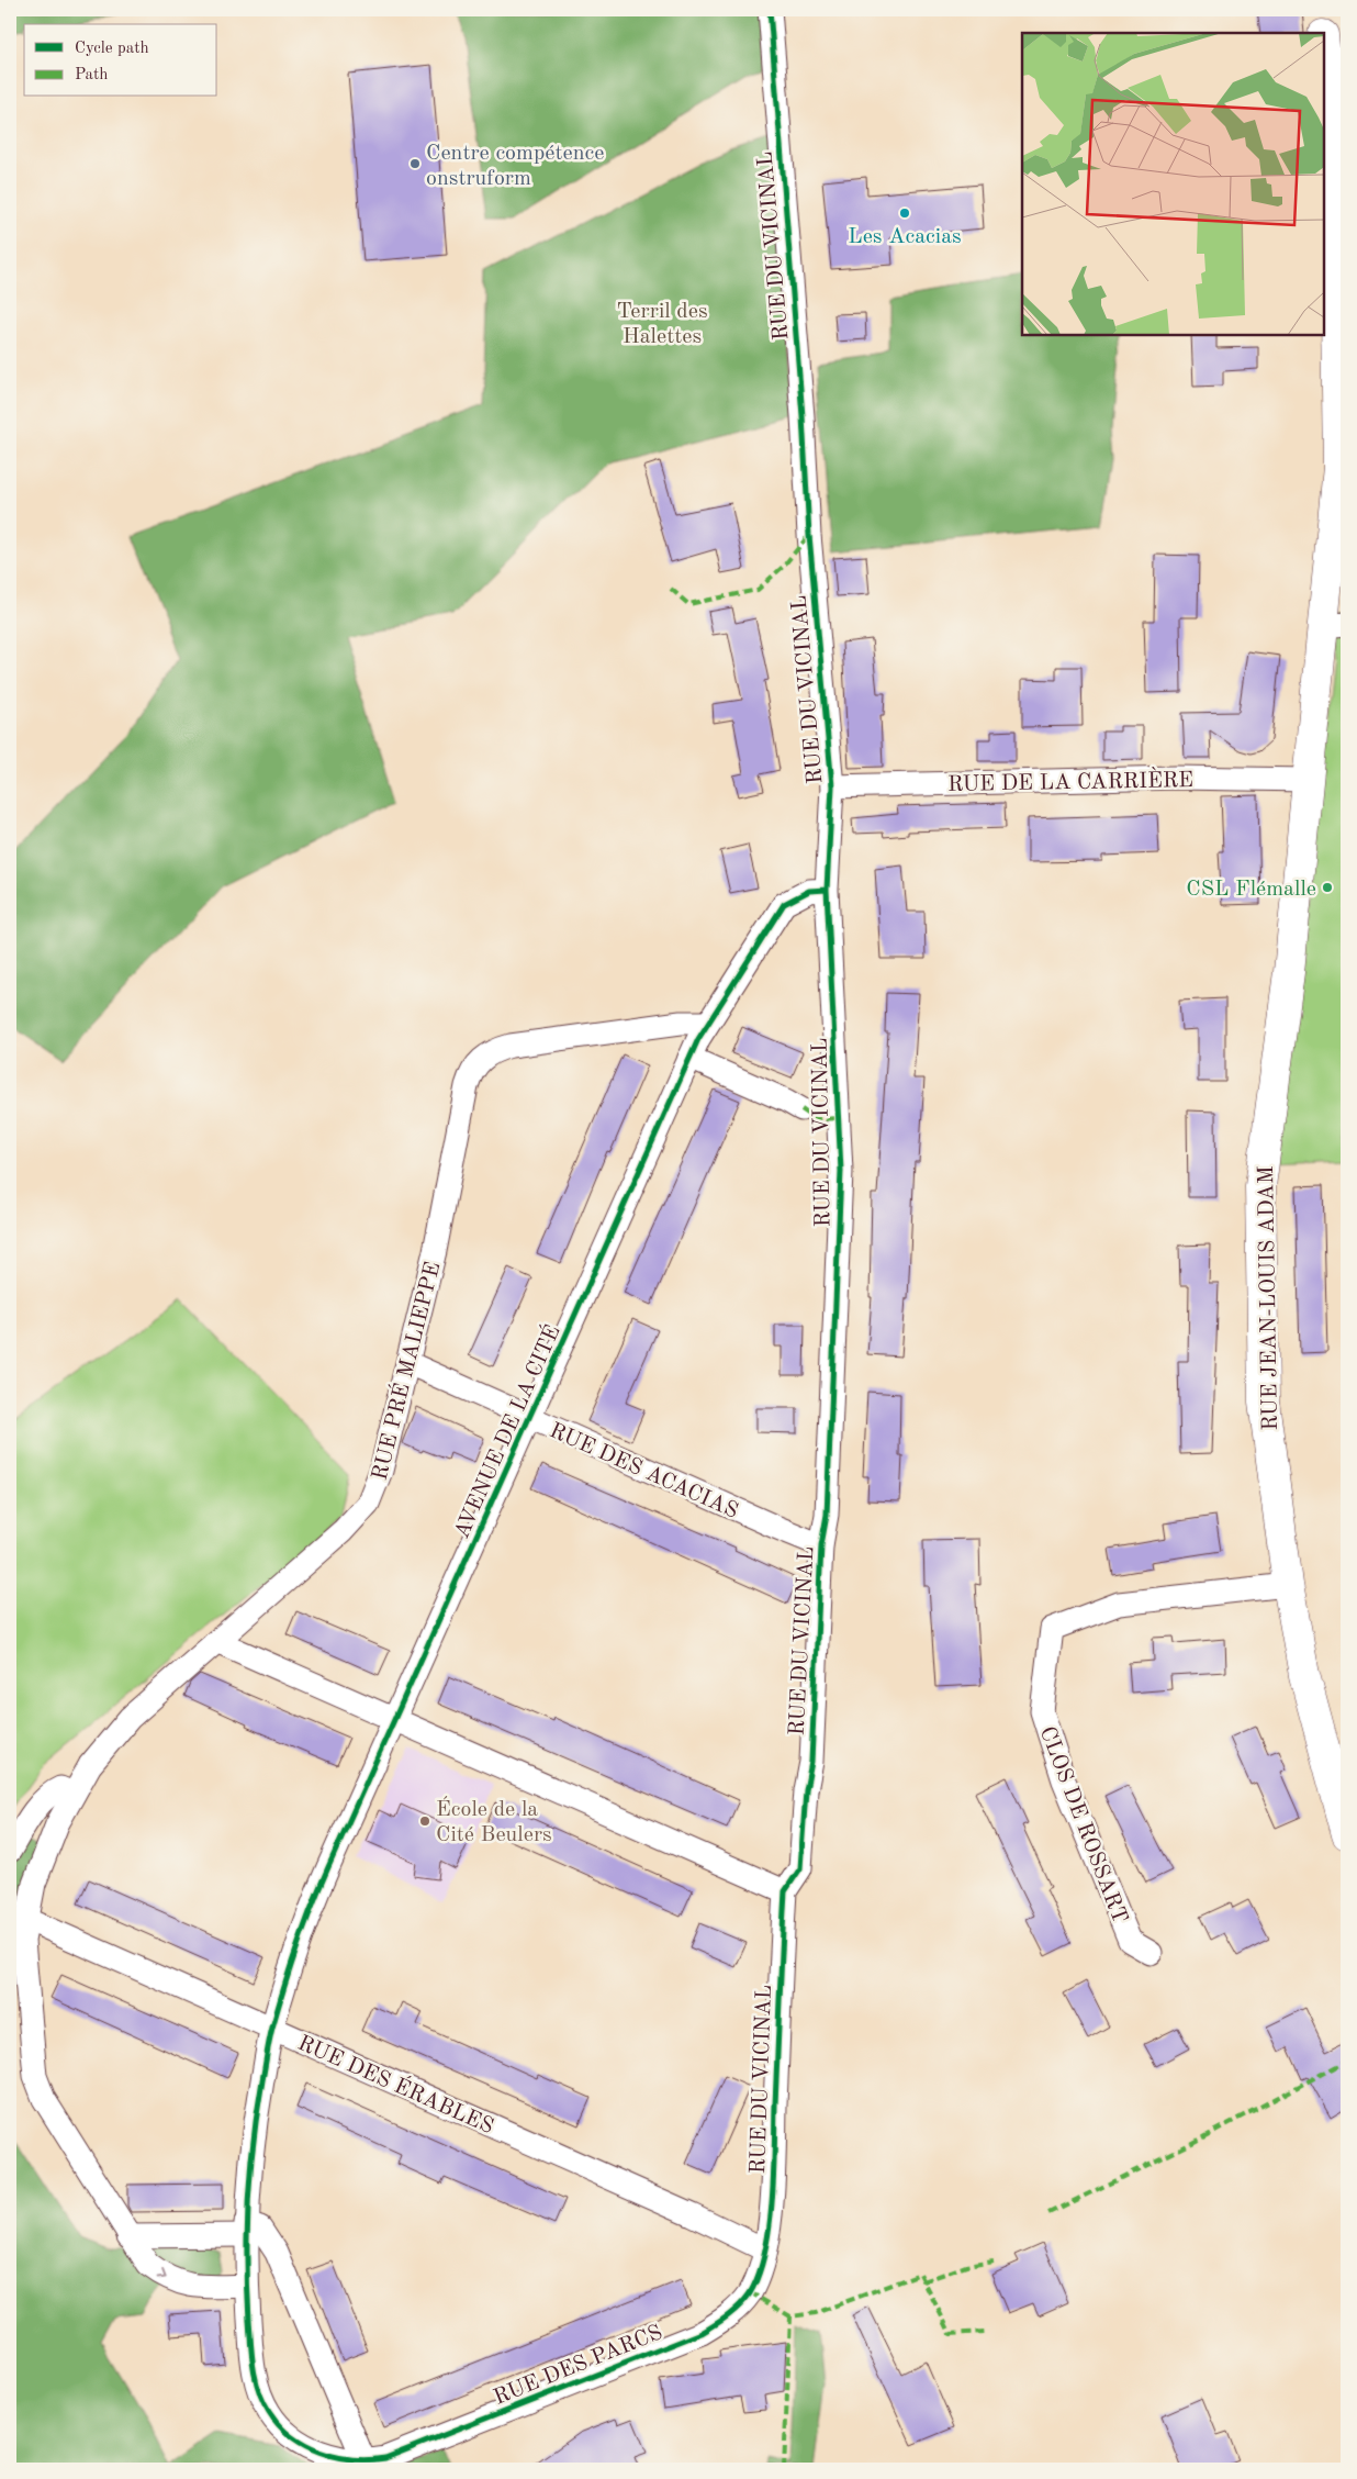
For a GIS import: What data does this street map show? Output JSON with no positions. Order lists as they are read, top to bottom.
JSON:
{
  "streets": {
    "street": [
      "RUE DU VICINAL",
      "RUE DE LA CARRIÈRE",
      "RUE JEAN-LOUIS ADAM",
      "RUE PRÉ MALIEPPE",
      "AVENUE DE LA CITÉ",
      "RUE DES ACACIAS",
      "CLOS DE ROSSART",
      "RUE DES ÉRABLES",
      "RUE DES PARCS"
    ]
  },
  "crossings": [
    ["RUE DU VICINAL", "RUE DE LA CARRIÈRE"],
    ["RUE DU VICINAL", "AVENUE DE LA CITÉ"],
    ["RUE DU VICINAL", "RUE DES ACACIAS"],
    ["RUE DU VICINAL", "RUE DES ÉRABLES"],
    ["RUE DU VICINAL", "RUE DES PARCS"],
    ["RUE DE LA CARRIÈRE", "RUE JEAN-LOUIS ADAM"],
    ["RUE JEAN-LOUIS ADAM", "CLOS DE ROSSART"],
    ["RUE PRÉ MALIEPPE", "AVENUE DE LA CITÉ"],
    ["RUE PRÉ MALIEPPE", "RUE DES ACACIAS"],
    ["RUE PRÉ MALIEPPE", "RUE DES ÉRABLES"],
    ["RUE PRÉ MALIEPPE", "RUE DES PARCS"],
    ["AVENUE DE LA CITÉ", "RUE DES ACACIAS"],
    ["AVENUE DE LA CITÉ", "RUE DES ÉRABLES"],
    ["AVENUE DE LA CITÉ", "RUE DES PARCS"],
    ["RUE DES ÉRABLES", "RUE DES PARCS"]
  ],
  "parks": ["Terril des Halettes"],
  "places": [
    "Centre compétence onstruform",
    "Les Acacias",
    "CSL Flémalle",
    "École de la Cité Beulers"
  ],
  "legend": ["Cycle path", "Path"]
}
